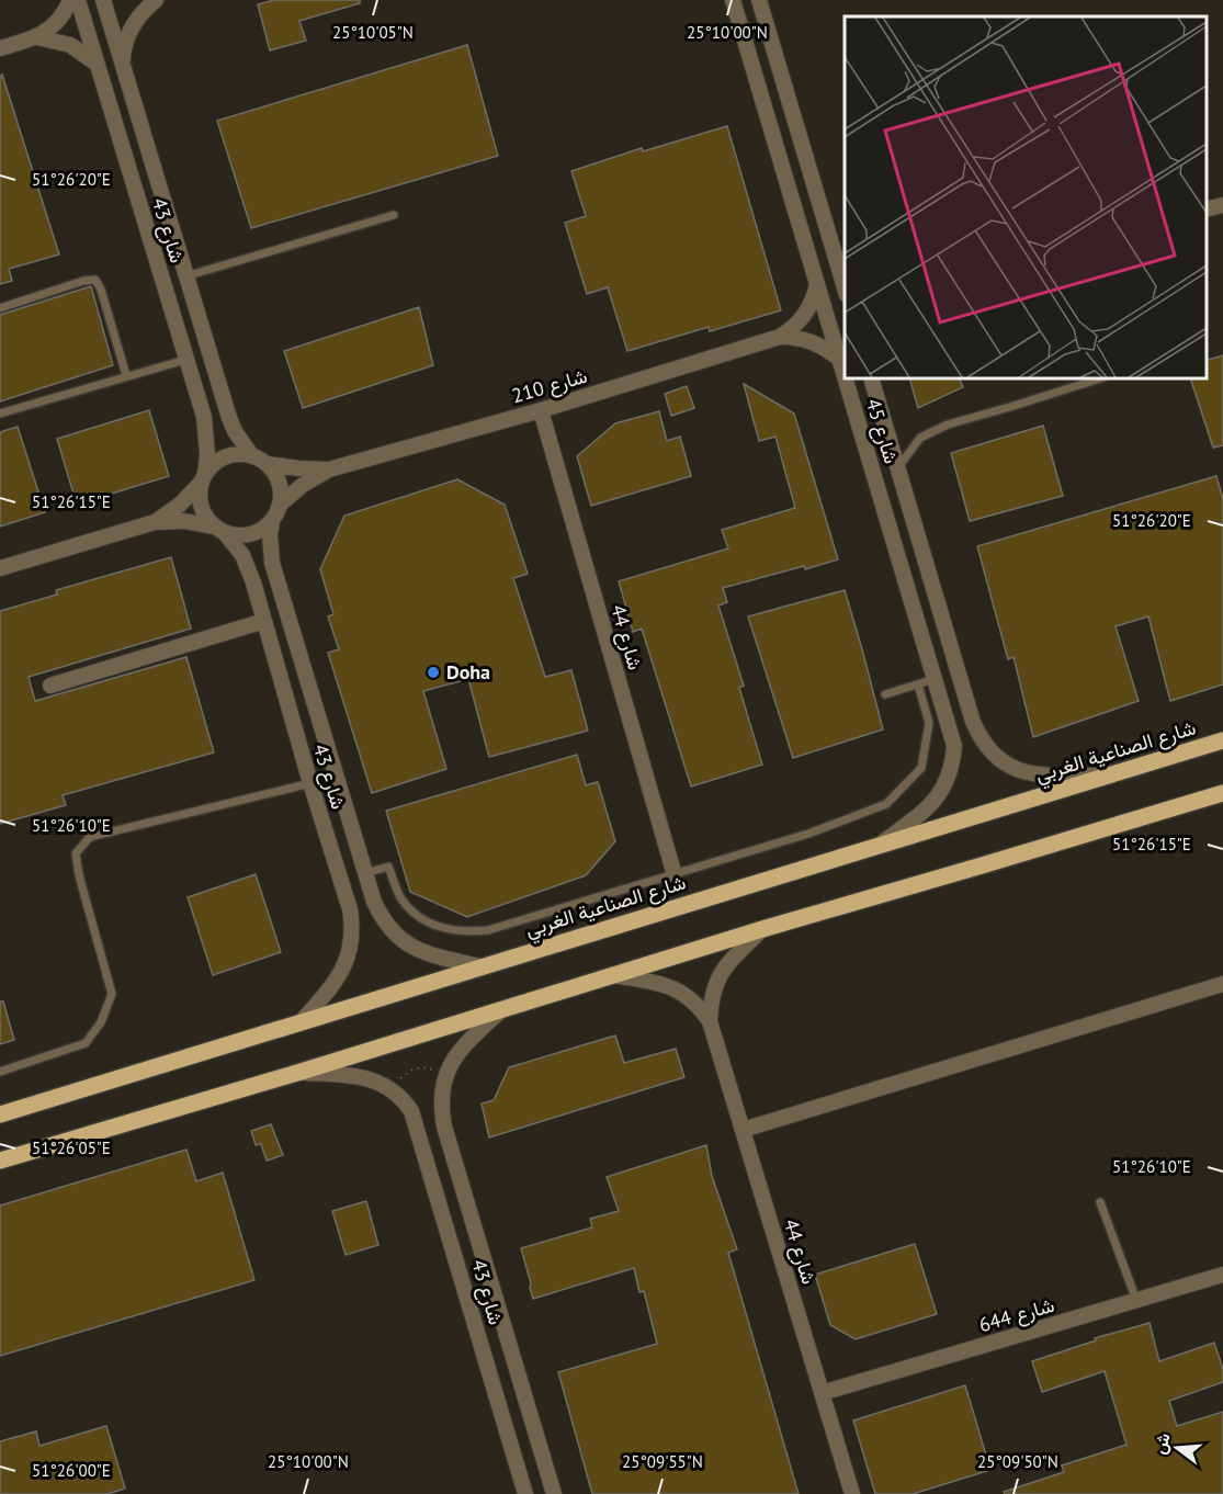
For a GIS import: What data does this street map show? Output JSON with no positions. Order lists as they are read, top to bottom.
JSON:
{
  "streets": {
    "main road": ["شارع الصناعية الغربي"],
    "street": [
      "شارع 43",
      "شارع 210",
      "شارع 45",
      "شارع 44",
      "شارع 644"
    ]
  },
  "crossings": [
    ["شارع 43", "شارع 210"],
    ["شارع 43", "شارع الصناعية الغربي"],
    ["شارع 210", "شارع 45"],
    ["شارع 210", "شارع 44"],
    ["شارع 45", "شارع الصناعية الغربي"],
    ["شارع 44", "شارع 644"]
  ],
  "places": ["Doha"],
  "north": "left",
  "coordinates": [
    "25°10'05\"N",
    "25°10'00\"N",
    "51°26'20\"E",
    "51°26'15\"E",
    "51°26'10\"E",
    "51°26'05\"E",
    "25°09'55\"N",
    "25°09'50\"N",
    "51°26'00\"E"
  ]
}
